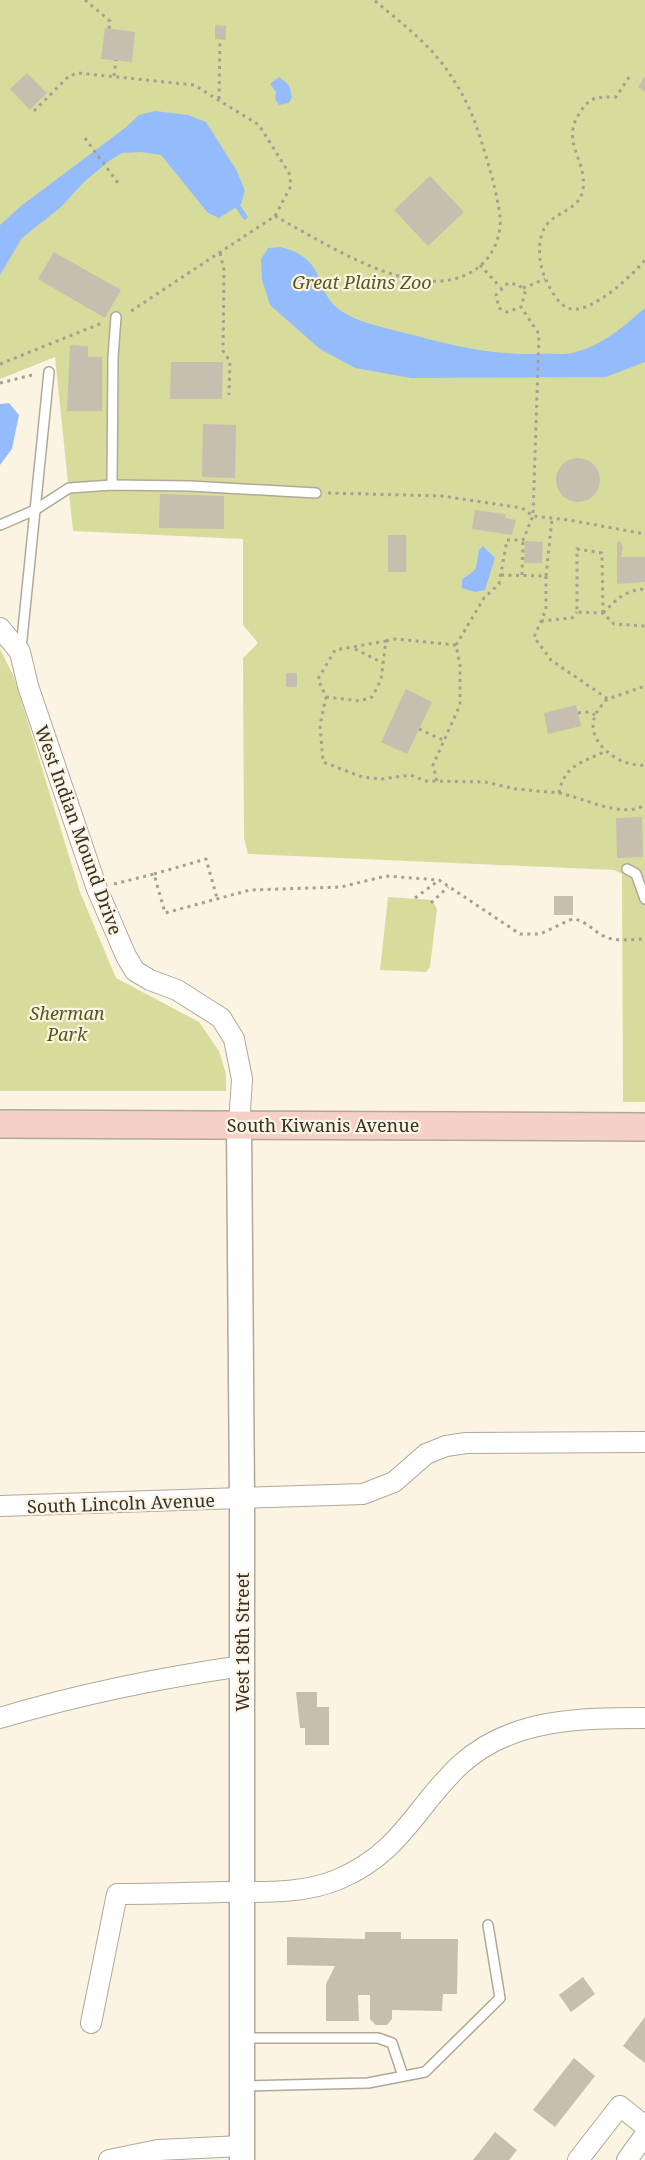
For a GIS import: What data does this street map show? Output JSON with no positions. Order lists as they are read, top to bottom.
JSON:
{
  "streets": {
    "main road": ["South Kiwanis Avenue"],
    "street": ["West Indian Mound Drive", "South Lincoln Avenue", "West 18th Street"]
  },
  "crossings": [
    ["West Indian Mound Drive", "South Kiwanis Avenue"],
    ["West Indian Mound Drive", "West 18th Street"],
    ["South Kiwanis Avenue", "West 18th Street"],
    ["South Lincoln Avenue", "West 18th Street"]
  ],
  "parks": ["Great Plains Zoo", "Sherman Park"]
}
